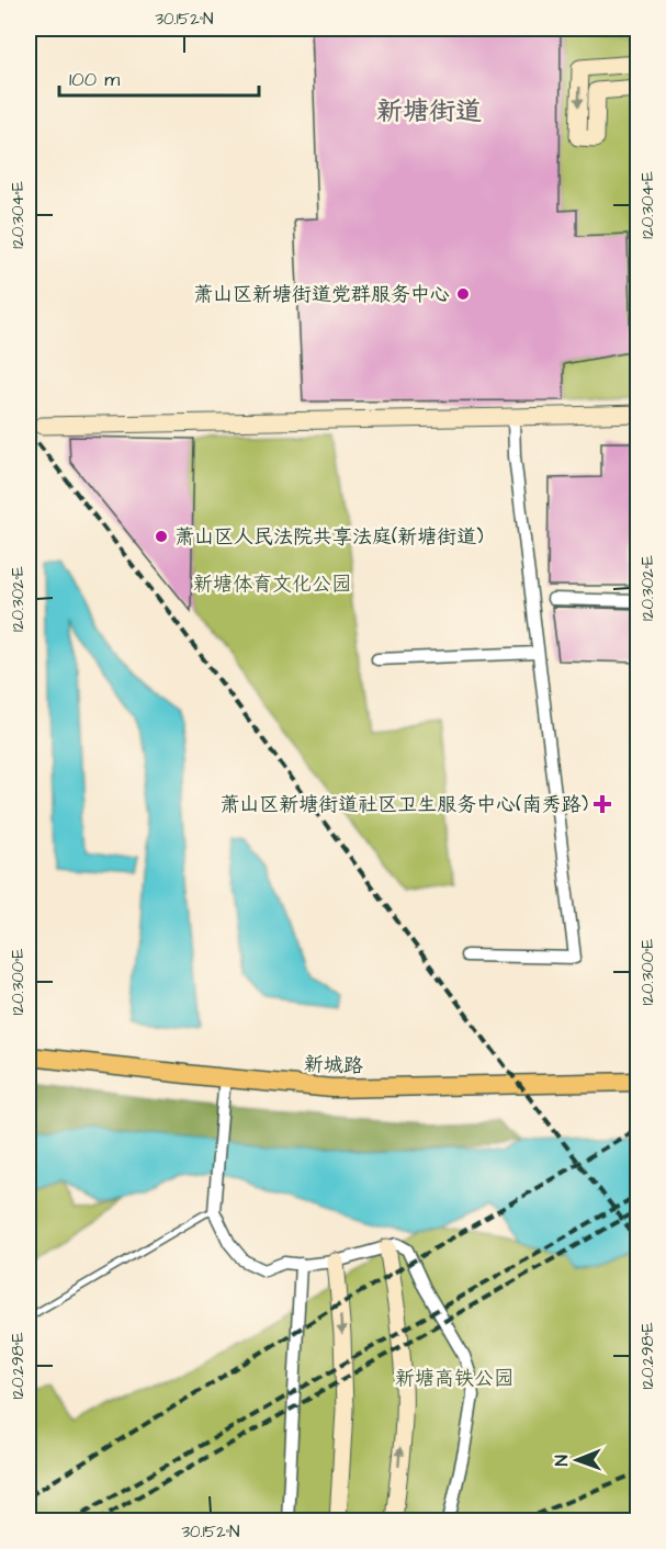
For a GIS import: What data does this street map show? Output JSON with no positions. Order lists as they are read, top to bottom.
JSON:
{
  "streets": {
    "main road": ["新城路"]
  },
  "districts": ["新塘街道"],
  "parks": ["新塘体育文化公园", "新塘高铁公园"],
  "places": {
    "other": ["萧山区新塘街道党群服务中心", "萧山区人民法院共享法庭(新塘街道)"],
    "health": ["萧山区新塘街道社区卫生服务中心(南秀路)"]
  },
  "scale_bar": "100 m",
  "north": "left",
  "coordinates": [
    "30.152°N",
    "120.304°E",
    "120.302°E",
    "120.300°E",
    "120.298°E"
  ]
}
